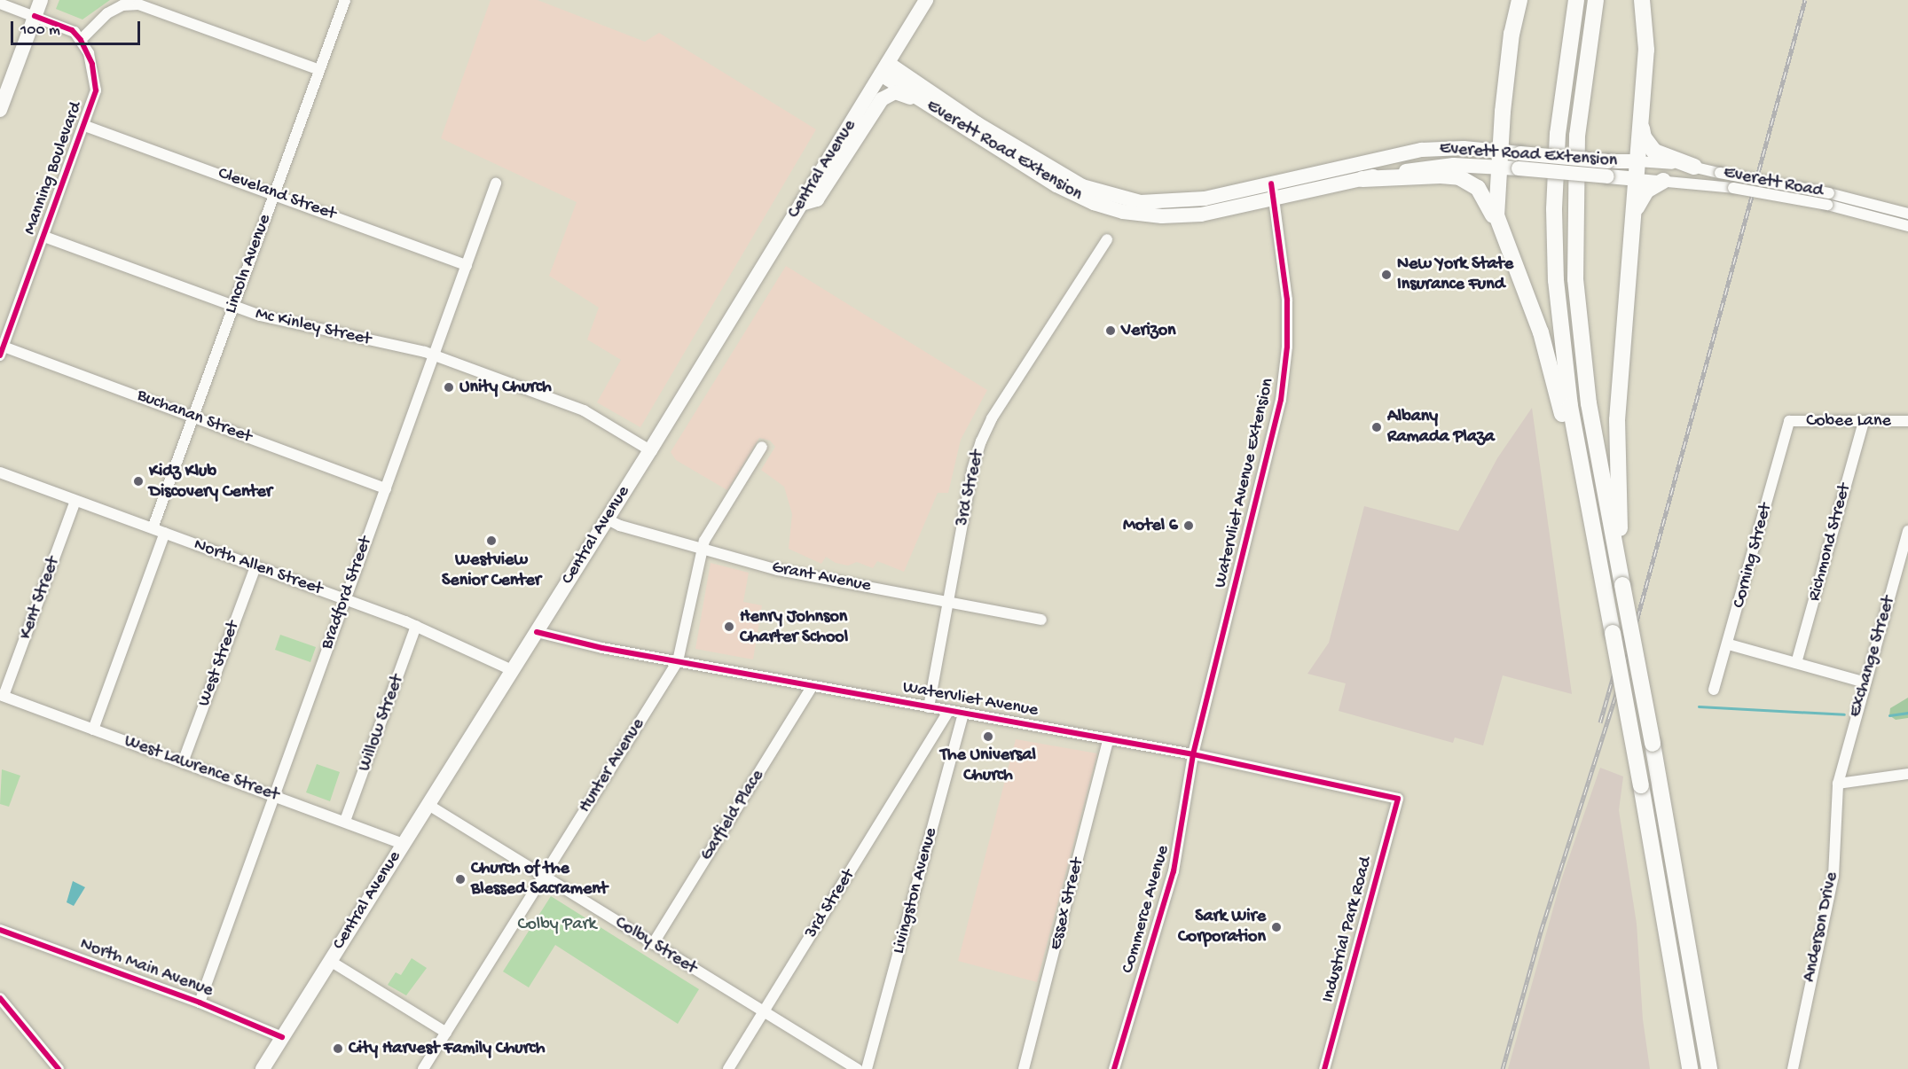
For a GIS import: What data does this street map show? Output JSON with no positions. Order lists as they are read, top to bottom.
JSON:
{
  "streets": {
    "main road": ["Everett Road Extension", "Central Avenue"],
    "street": [
      "Manning Boulevard",
      "Everett Road",
      "Cleveland Street",
      "Lincoln Avenue",
      "Mc Kinley Street",
      "Buchanan Street",
      "Cobee Lane",
      "Watervliet Avenue Extension",
      "3rd Street",
      "Richmond Street",
      "Corning Street",
      "North Allen Street",
      "Grant Avenue",
      "Bradford Street",
      "Kent Street",
      "Exchange Street",
      "West Street",
      "Watervliet Avenue",
      "Willow Street",
      "Hunter Avenue",
      "West Lawrence Street",
      "Garfield Place",
      "Livingston Avenue",
      "Essex Street",
      "Commerce Avenue",
      "Anderson Drive",
      "Industrial Park Road",
      "Colby Street",
      "North Main Avenue"
    ]
  },
  "crossings": [
    ["Everett Road Extension", "Central Avenue"],
    ["Everett Road Extension", "Everett Road"],
    ["Everett Road Extension", "Watervliet Avenue Extension"],
    ["Manning Boulevard", "Cleveland Street"],
    ["Manning Boulevard", "Mc Kinley Street"],
    ["Manning Boulevard", "Buchanan Street"],
    ["Central Avenue", "Mc Kinley Street"],
    ["Central Avenue", "North Allen Street"],
    ["Central Avenue", "Grant Avenue"],
    ["Central Avenue", "Watervliet Avenue"],
    ["Central Avenue", "West Lawrence Street"],
    ["Central Avenue", "Colby Street"],
    ["Central Avenue", "North Main Avenue"],
    ["Cleveland Street", "Lincoln Avenue"],
    ["Cleveland Street", "Bradford Street"],
    ["Lincoln Avenue", "Mc Kinley Street"],
    ["Lincoln Avenue", "Buchanan Street"],
    ["Lincoln Avenue", "North Allen Street"],
    ["Mc Kinley Street", "Bradford Street"],
    ["Buchanan Street", "Bradford Street"],
    ["Cobee Lane", "Richmond Street"],
    ["Cobee Lane", "Corning Street"],
    ["Watervliet Avenue Extension", "Watervliet Avenue"],
    ["Watervliet Avenue Extension", "Commerce Avenue"],
    ["3rd Street", "Grant Avenue"],
    ["3rd Street", "Watervliet Avenue"],
    ["3rd Street", "Colby Street"],
    ["North Allen Street", "Bradford Street"],
    ["North Allen Street", "Kent Street"],
    ["North Allen Street", "West Street"],
    ["North Allen Street", "Willow Street"],
    ["Grant Avenue", "Hunter Avenue"],
    ["Bradford Street", "West Lawrence Street"],
    ["Bradford Street", "North Main Avenue"],
    ["Kent Street", "West Lawrence Street"],
    ["Exchange Street", "Anderson Drive"],
    ["West Street", "West Lawrence Street"],
    ["Watervliet Avenue", "Hunter Avenue"],
    ["Watervliet Avenue", "Garfield Place"],
    ["Watervliet Avenue", "Livingston Avenue"],
    ["Watervliet Avenue", "Essex Street"],
    ["Watervliet Avenue", "Commerce Avenue"],
    ["Watervliet Avenue", "Industrial Park Road"],
    ["Willow Street", "West Lawrence Street"],
    ["Hunter Avenue", "Colby Street"],
    ["Garfield Place", "Colby Street"]
  ],
  "parks": ["Colby Park"],
  "places": [
    "New York State Insurance Fund",
    "Verizon",
    "Unity Church",
    "Albany Ramada Plaza",
    "Kidz Klub Discovery Center",
    "Motel 6",
    "Westview Senior Center",
    "Henry Johnson Charter School",
    "The Universal Church",
    "Church of the Blessed Sacrament",
    "Sark Wire Corporation",
    "City Harvest Family Church"
  ],
  "scale_bar": "100 m"
}
